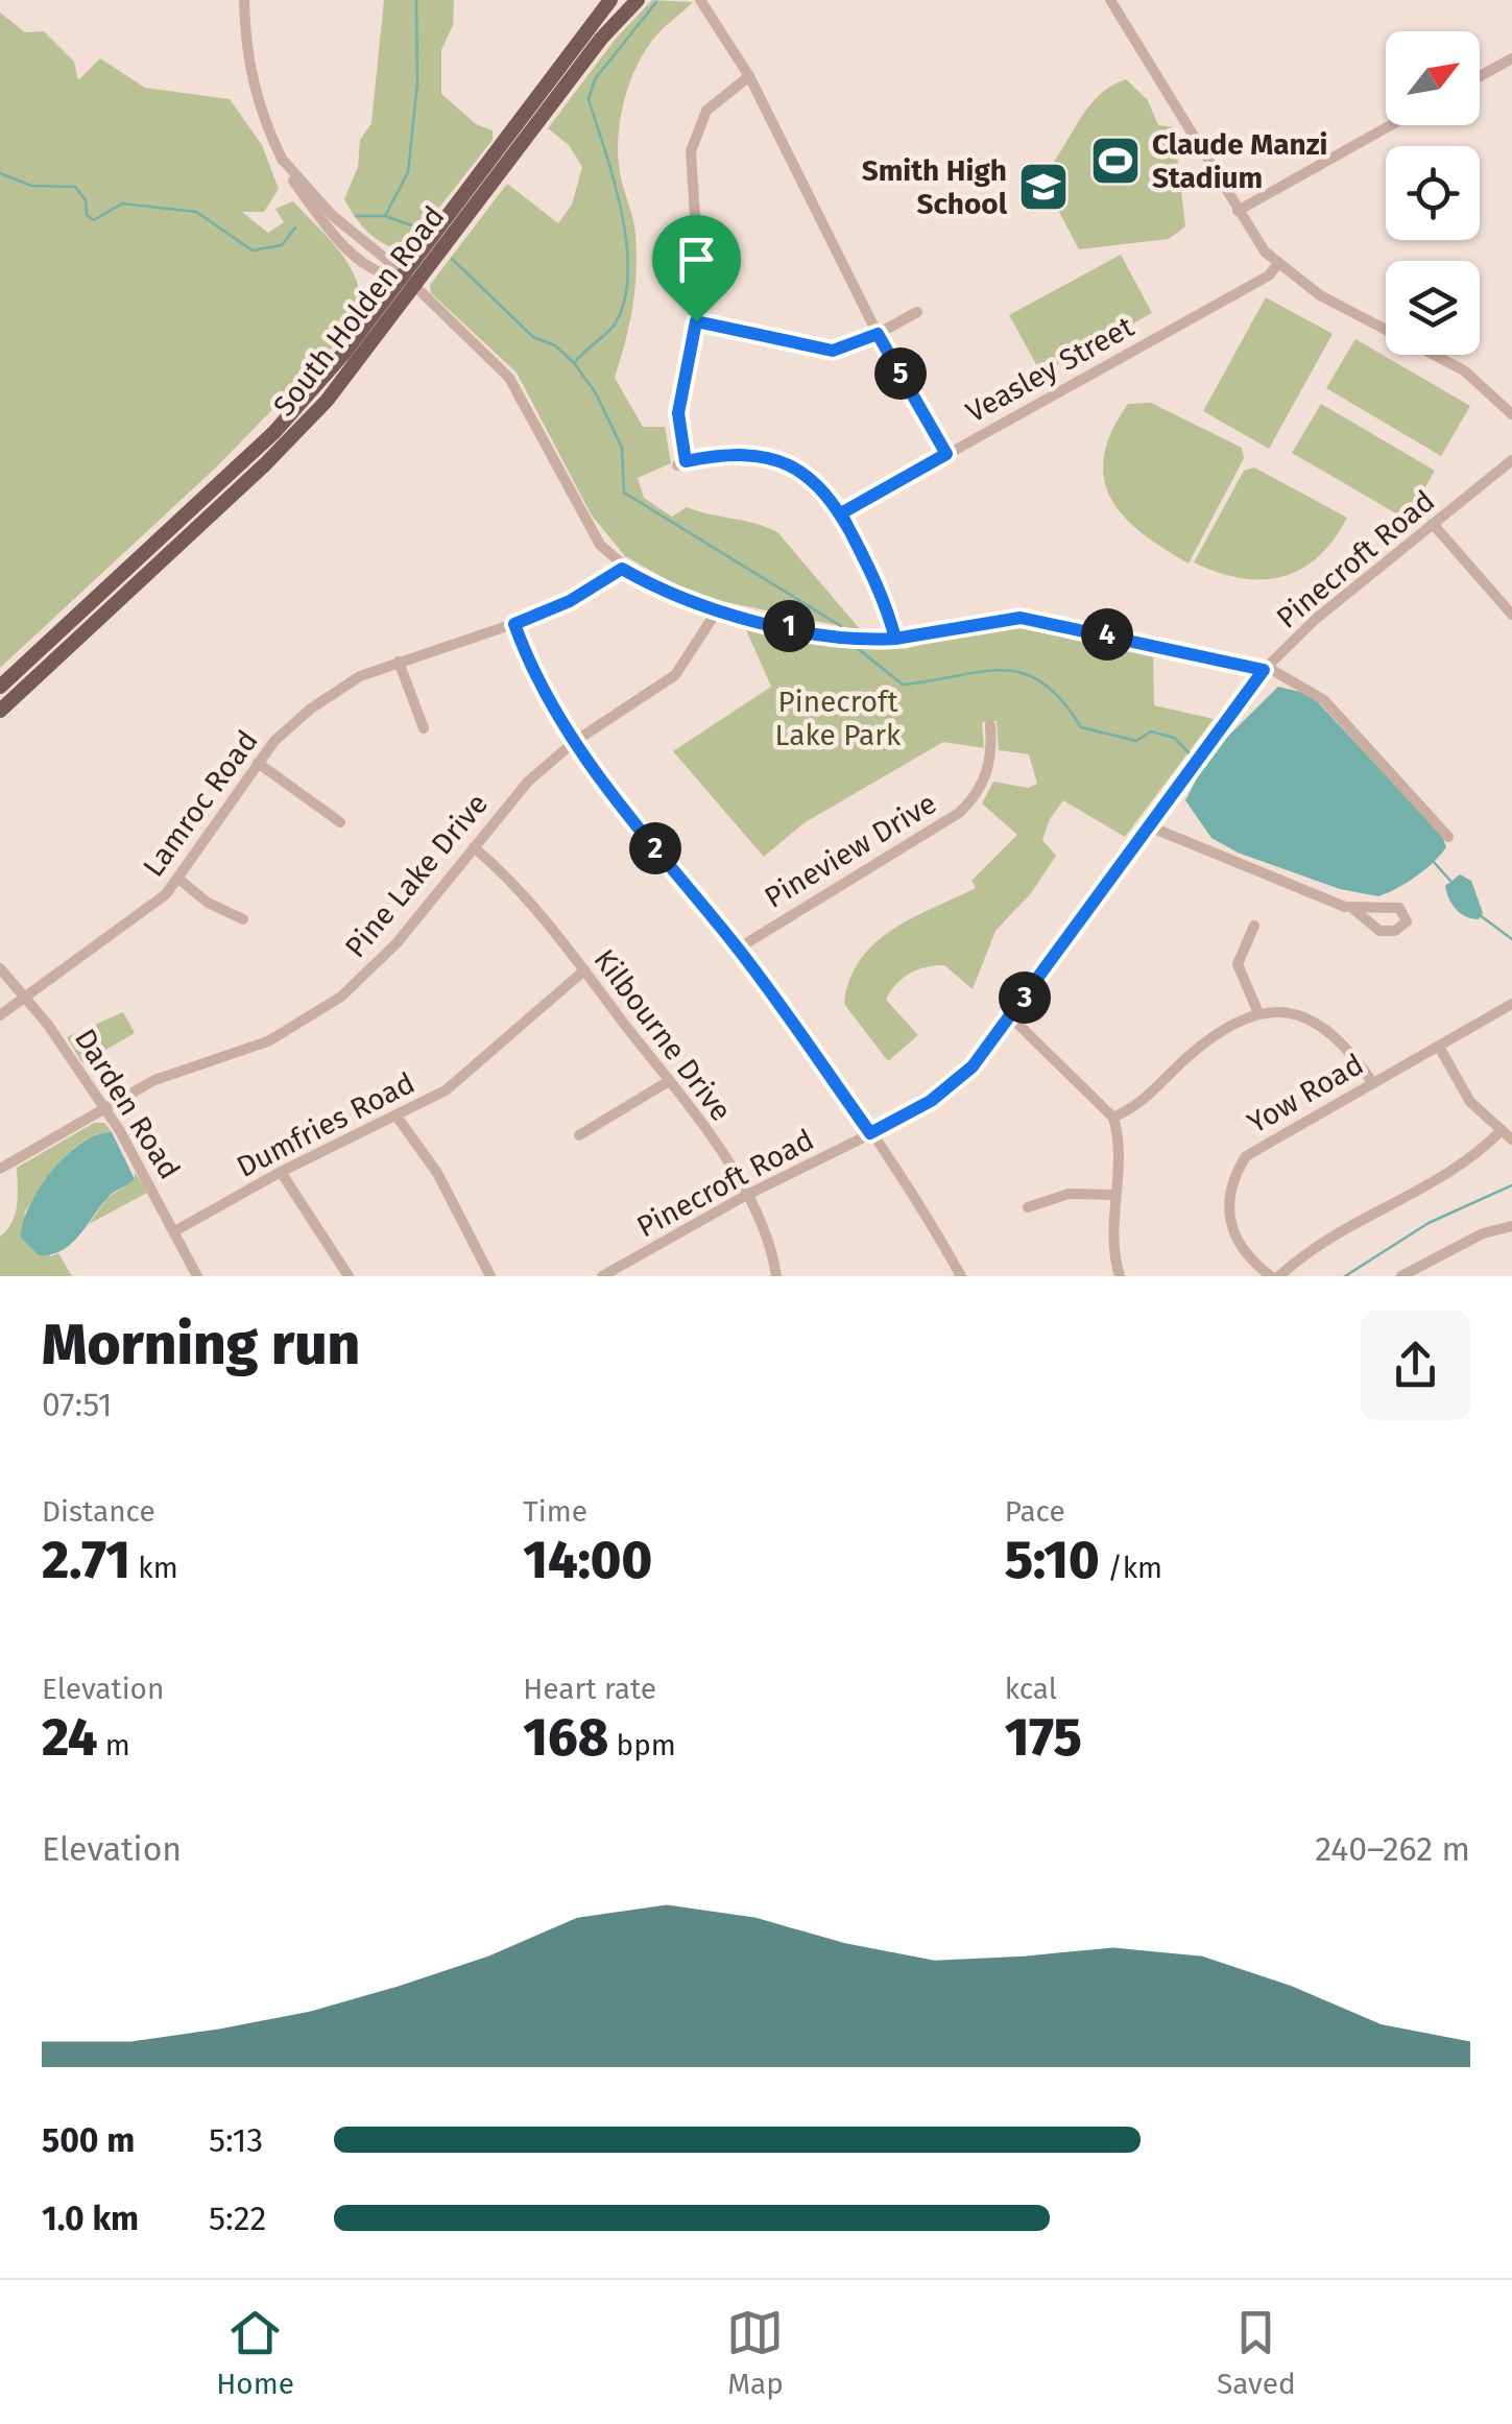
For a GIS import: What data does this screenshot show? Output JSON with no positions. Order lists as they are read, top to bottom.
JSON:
{
  "streets": {
    "main road": ["South Holden Road"],
    "street": [
      "Veasley Street",
      "Pinecroft Road",
      "Lamroc Road",
      "Pineview Drive",
      "Pine Lake Drive",
      "Kilbourne Drive",
      "Yow Road",
      "Darden Road",
      "Dumfries Road"
    ]
  },
  "crossings": [
    ["Pinecroft Road", "Kilbourne Drive"],
    ["Lamroc Road", "Darden Road"],
    ["Pine Lake Drive", "Kilbourne Drive"],
    ["Pine Lake Drive", "Darden Road"],
    ["Kilbourne Drive", "Dumfries Road"],
    ["Darden Road", "Dumfries Road"]
  ],
  "parks": ["Pinecroft Lake Park"],
  "places": {
    "sports": ["Claude Manzi Stadium"],
    "school or university": ["Smith High School"]
  },
  "north": "top right",
  "page": {
    "pins": [
      "5",
      "1",
      "4",
      "2",
      "3"
    ],
    "heading": ["Morning run", "07:51"],
    "stats": [
      ["Distance", "2.71 km"],
      ["Time", "14:00"],
      ["Pace", "5:10 /km"],
      ["Elevation", "24 m"],
      ["Heart rate", "168 bpm"],
      ["kcal", "175"]
    ],
    "chart": ["Elevation", "240–262 m"],
    "list": [
      {
        "name": "500 m",
        "note": "5:13"
      },
      {
        "name": "1.0 km",
        "note": "5:22"
      }
    ],
    "tabs": ["Home", "Map", "Saved"]
  }
}
